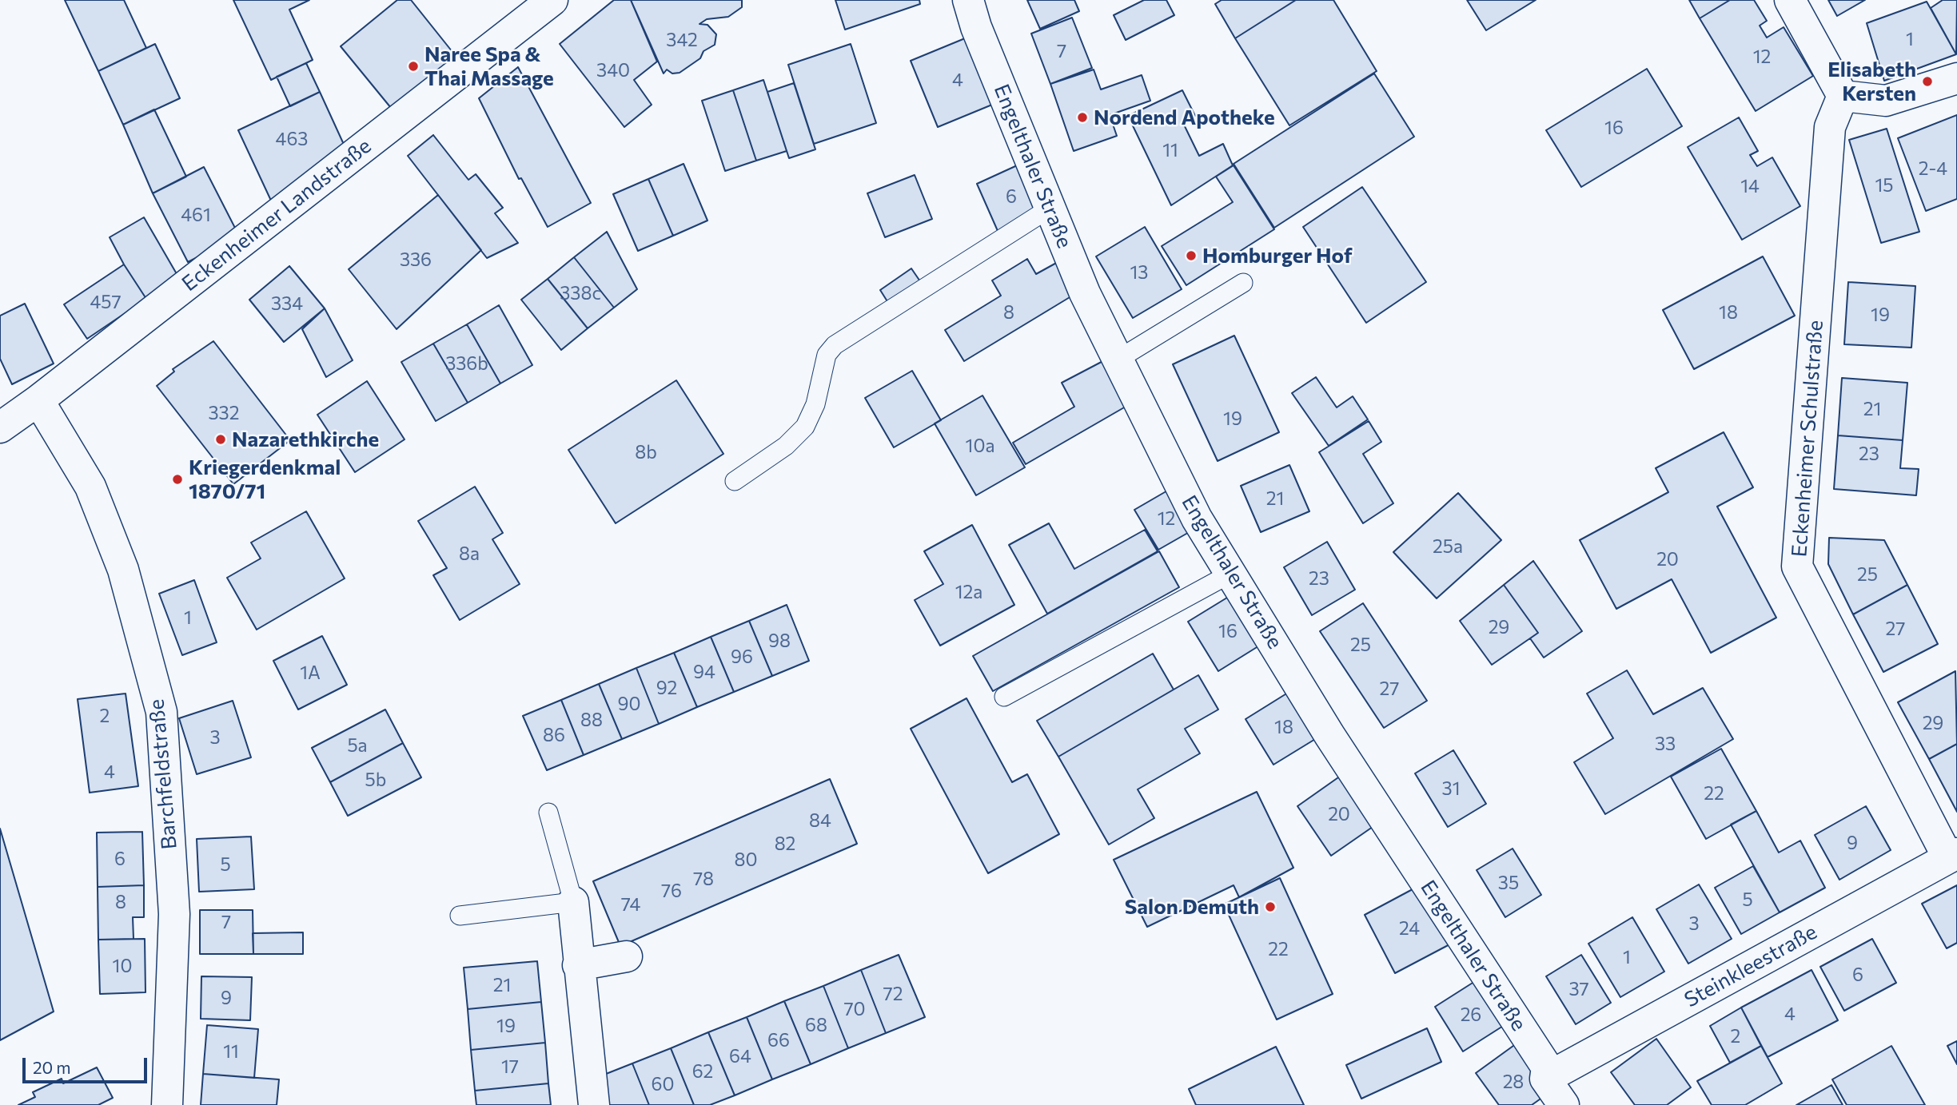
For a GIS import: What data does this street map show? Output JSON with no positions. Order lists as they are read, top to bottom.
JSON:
{
  "streets": {
    "street": [
      "Engelthaler Straße",
      "Eckenheimer Landstraße",
      "Eckenheimer Schulstraße",
      "Barchfeldstraße",
      "Steinkleestraße"
    ]
  },
  "crossings": [
    ["Engelthaler Straße", "Steinkleestraße"],
    ["Eckenheimer Landstraße", "Barchfeldstraße"],
    ["Eckenheimer Schulstraße", "Steinkleestraße"]
  ],
  "places": [
    "Naree Spa & Thai Massage",
    "Elisabeth Kersten",
    "Nordend Apotheke",
    "Homburger Hof",
    "Nazarethkirche",
    "Kriegerdenkmal 1870/71",
    "Salon Demuth"
  ],
  "house_numbers": [
    "1",
    "342",
    "7",
    "12",
    "340",
    "4",
    "16",
    "463",
    "11",
    "2-4",
    "15",
    "14",
    "6",
    "461",
    "336",
    "13",
    "338c",
    "457",
    "334",
    "8",
    "18",
    "19",
    "336b",
    "21",
    "332",
    "19",
    "10a",
    "8b",
    "23",
    "21",
    "12",
    "25a",
    "8a",
    "20",
    "25",
    "23",
    "12a",
    "1",
    "29",
    "27",
    "16",
    "98",
    "25",
    "96",
    "94",
    "1A",
    "92",
    "27",
    "90",
    "2",
    "88",
    "29",
    "18",
    "86",
    "3",
    "33",
    "5a",
    "4",
    "5b",
    "31",
    "22",
    "20",
    "84",
    "9",
    "82",
    "6",
    "80",
    "5",
    "78",
    "35",
    "76",
    "5",
    "8",
    "74",
    "7",
    "3",
    "24",
    "22",
    "1",
    "10",
    "6",
    "21",
    "37",
    "72",
    "9",
    "70",
    "4",
    "26",
    "68",
    "19",
    "2",
    "66",
    "11",
    "64",
    "17",
    "62",
    "28",
    "60"
  ],
  "scale_bar": "20 m"
}
